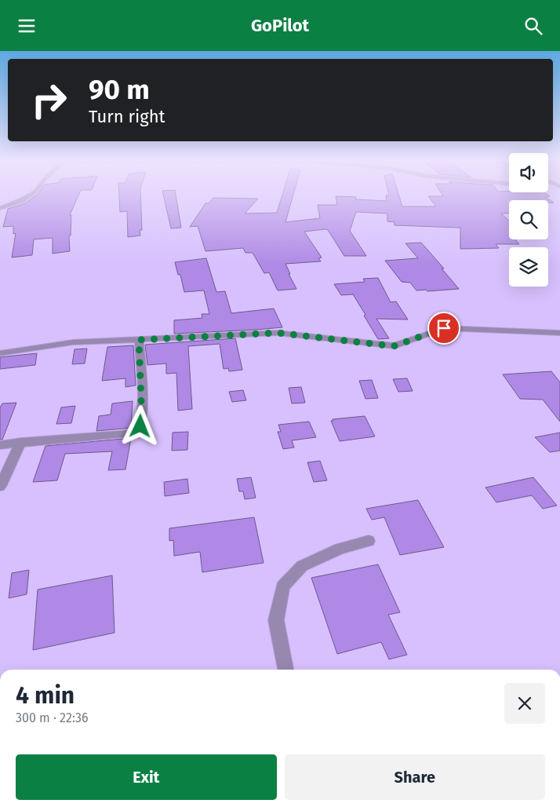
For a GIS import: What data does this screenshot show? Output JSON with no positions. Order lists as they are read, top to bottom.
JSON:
{
  "page": {
    "header": "GoPilot",
    "turn": ["90 m", "Turn right"],
    "heading": ["4 min", "300 m · 22:36"],
    "buttons": ["Exit", "Share"]
  }
}
